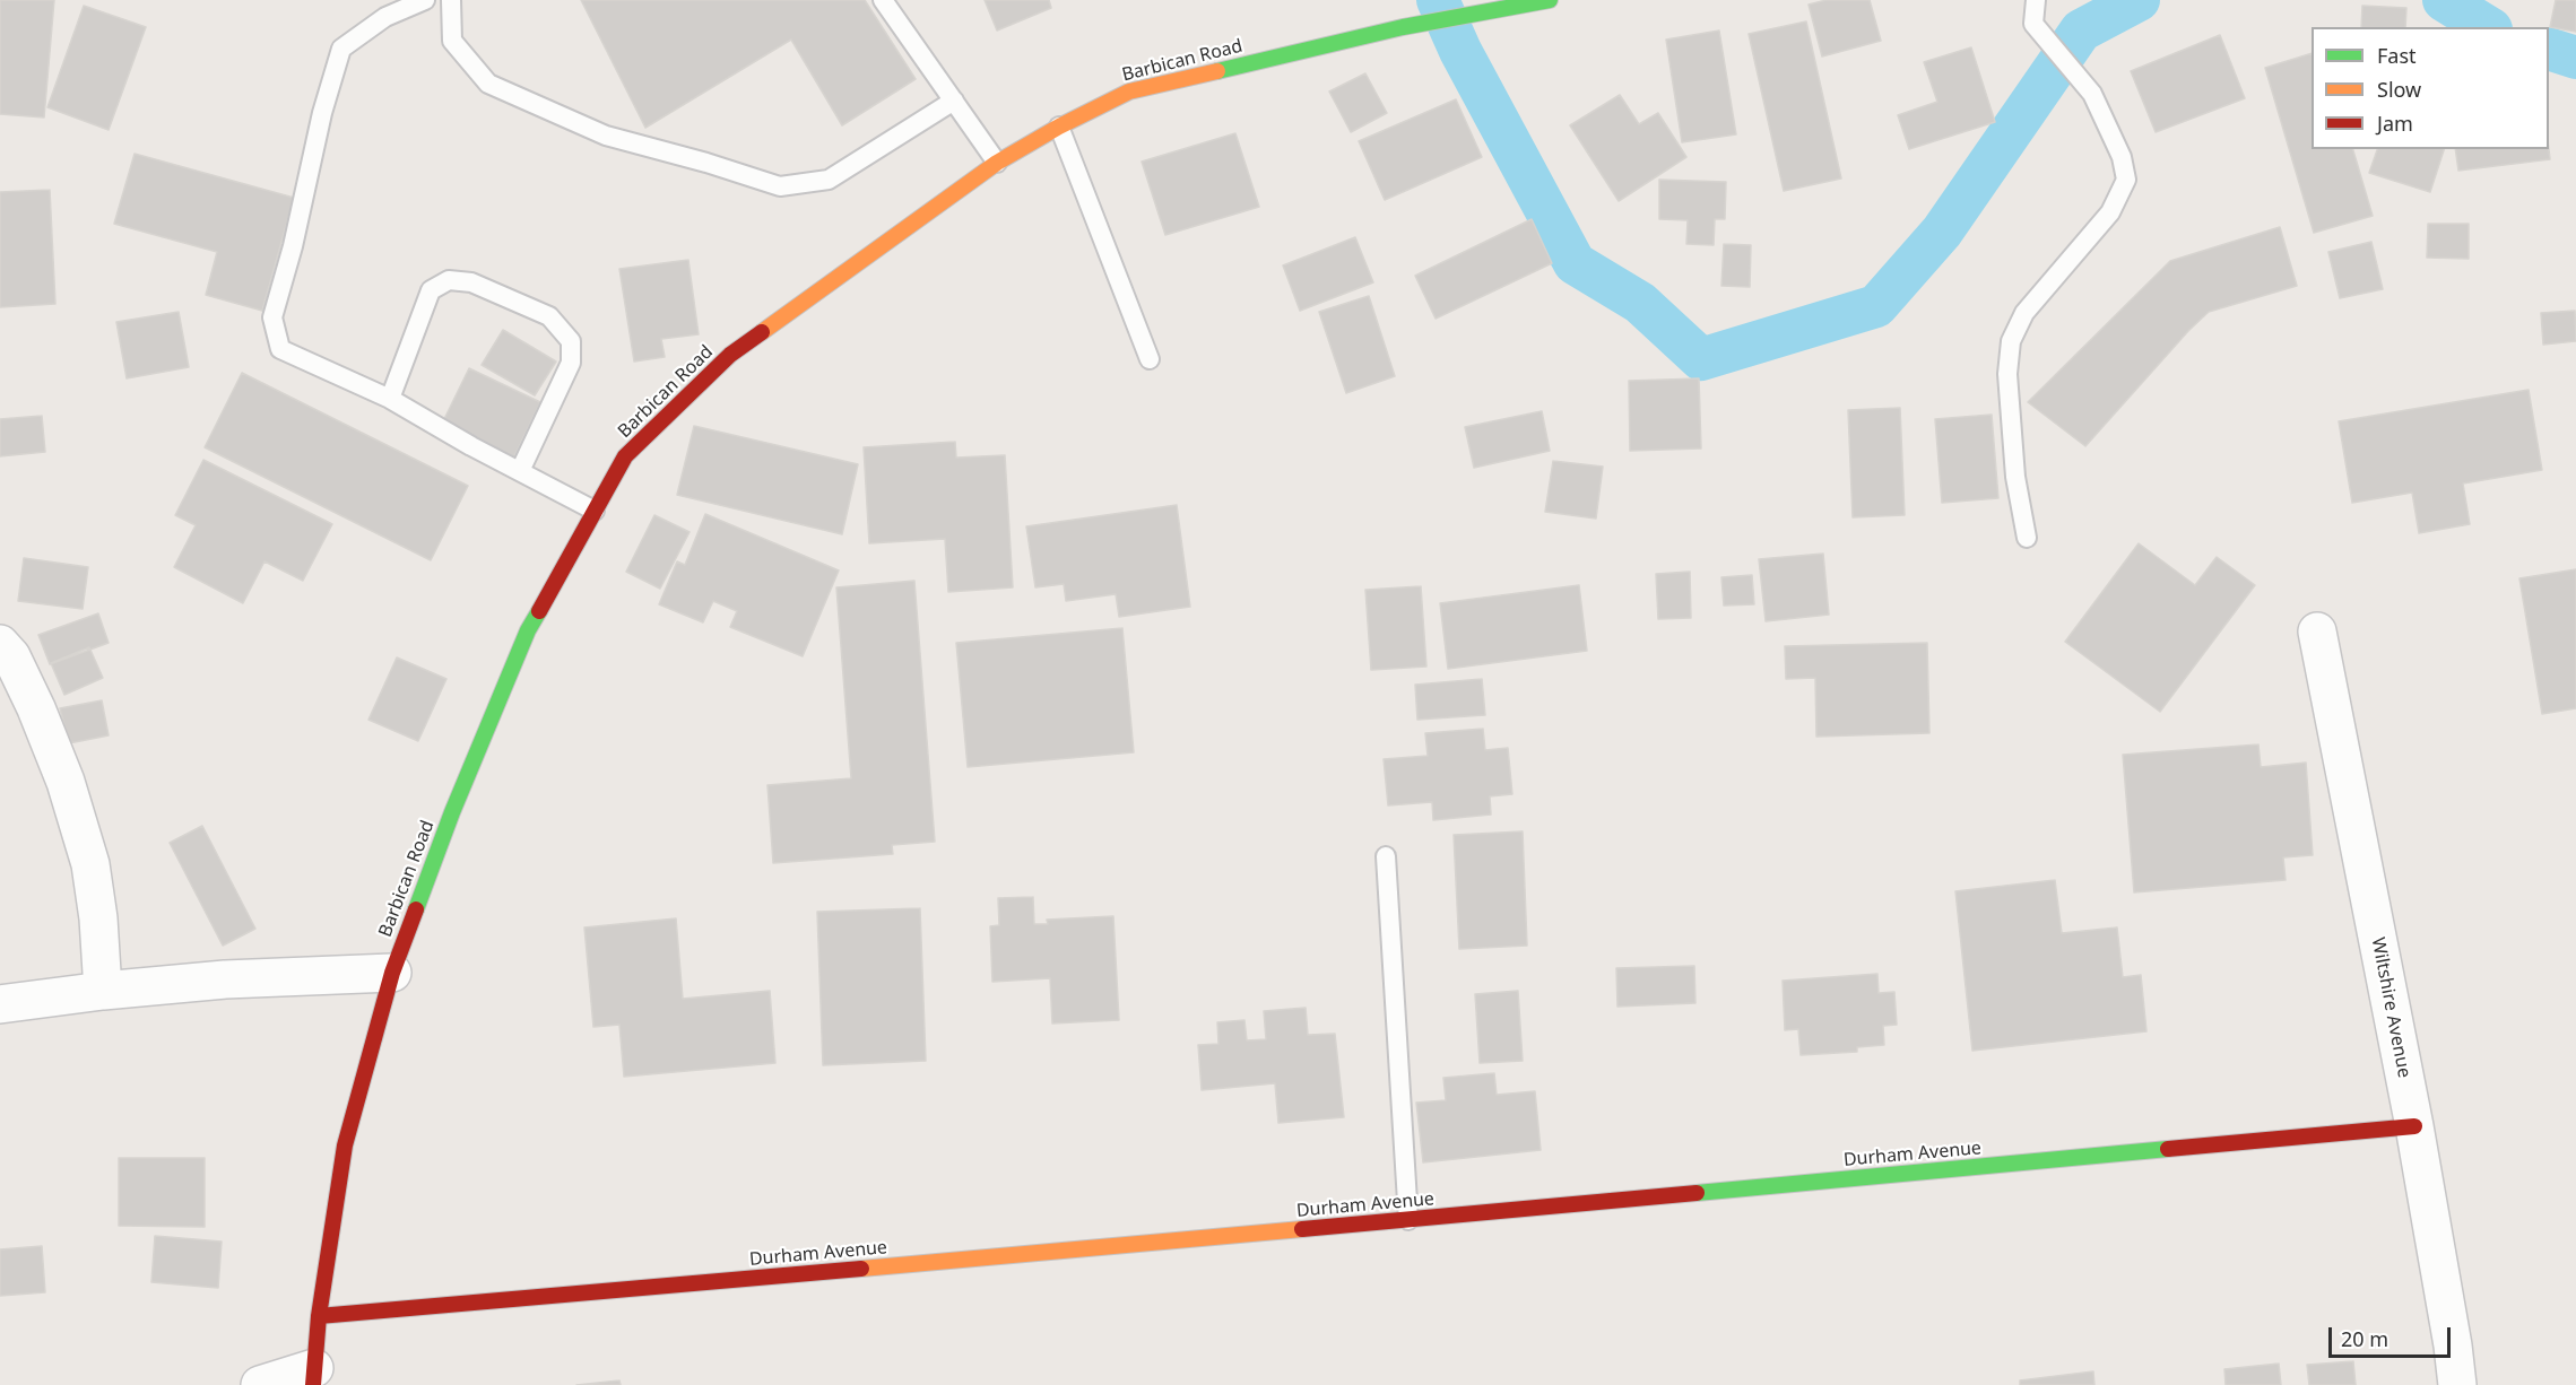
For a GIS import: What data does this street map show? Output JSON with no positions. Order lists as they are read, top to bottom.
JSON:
{
  "streets": {
    "street": ["Barbican Road", "Wiltshire Avenue", "Durham Avenue"]
  },
  "crossings": [
    ["Barbican Road", "Durham Avenue"],
    ["Wiltshire Avenue", "Durham Avenue"]
  ],
  "legend": ["Fast", "Slow", "Jam"],
  "scale_bar": "20 m"
}
